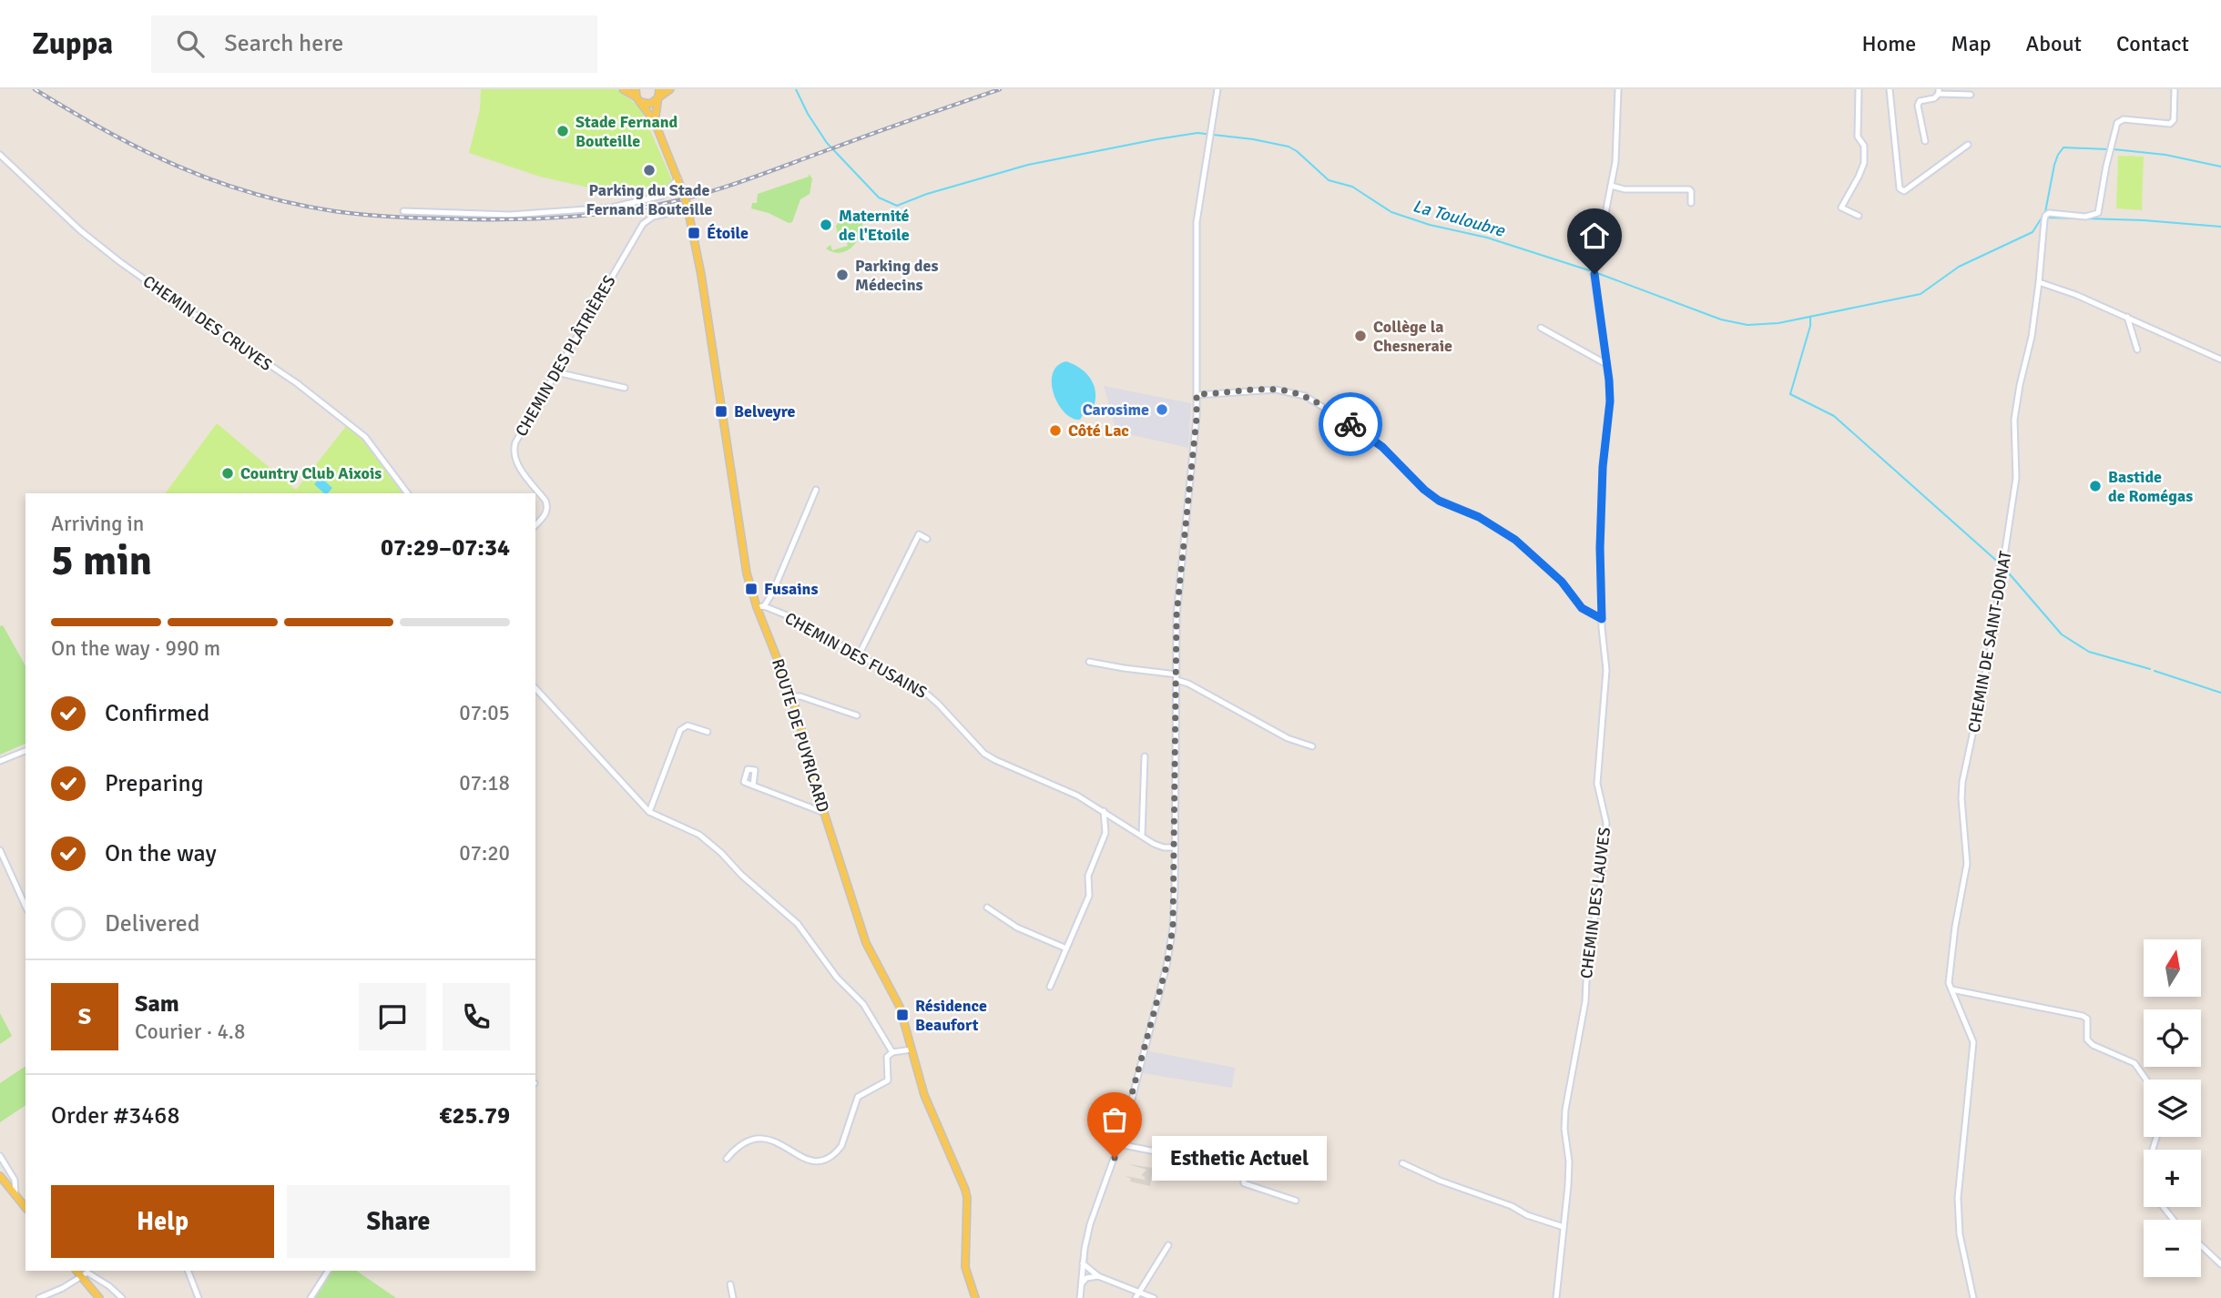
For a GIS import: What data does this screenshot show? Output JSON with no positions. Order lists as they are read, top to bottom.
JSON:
{
  "streets": {
    "main road": ["ROUTE DE PUYRICARD"],
    "street": [
      "CHEMIN DES CRUYES",
      "CHEMIN DES PLÂTRIÈRES",
      "CHEMIN DE SAINT-DONAT",
      "CHEMIN DES FUSAINS",
      "CHEMIN DES LAUVES"
    ]
  },
  "crossings": [
    ["CHEMIN DES PLÂTRIÈRES", "ROUTE DE PUYRICARD"],
    ["CHEMIN DES FUSAINS", "ROUTE DE PUYRICARD"]
  ],
  "water": ["La Touloubre"],
  "places": {
    "other": [
      "Stade Fernand Bouteille",
      "Parking du Stade Fernand Bouteille",
      "Maternité de l'Etoile",
      "Parking des Médecins",
      "Collège la Chesneraie",
      "Carosime",
      "Côté Lac",
      "Country Club Aixois",
      "Bastide de Romégas",
      "Esthetic Actuel"
    ],
    "transit": [
      "Étoile",
      "Belveyre",
      "Fusains",
      "Résidence Beaufort"
    ]
  },
  "north": "top",
  "page": {
    "header": "Zuppa",
    "search": "Search here",
    "nav": [
      "Home",
      "Map",
      "About",
      "Contact"
    ],
    "heading": ["5 min", "Arriving in", "07:29–07:34"],
    "panel": [
      "Sam",
      "Courier · 4.8",
      "Order #3468",
      "€25.79"
    ],
    "bar": "On the way · 990 m",
    "list": [
      ["Confirmed", "07:05"],
      ["Preparing", "07:18"],
      ["On the way", "07:20"],
      "Delivered"
    ],
    "map_buttons": ["+", "−"],
    "round": "S",
    "bubble": "Esthetic Actuel",
    "buttons": ["Help", "Share"]
  }
}
